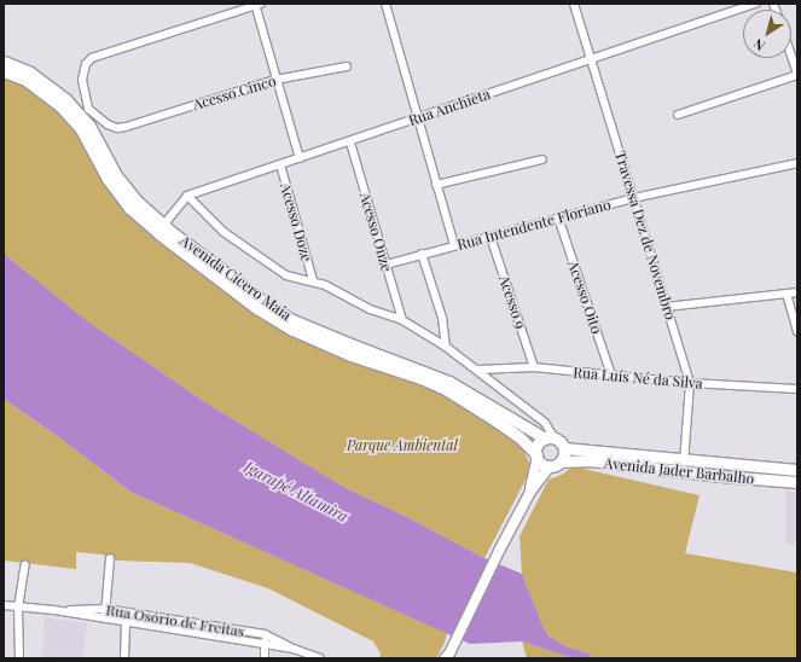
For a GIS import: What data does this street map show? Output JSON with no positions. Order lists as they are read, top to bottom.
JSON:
{
  "streets": {
    "main road": ["Avenida Cícero Maia", "Avenida Jader Barbalho"],
    "street": [
      "Acesso Cinco",
      "Rua Anchieta",
      "Acesso Doze",
      "Rua Intendente Floriano",
      "Acesso Onze",
      "Travessa Dez de Novembro",
      "Acesso Oito",
      "Acesso 9",
      "Rua Luís Né da Silva",
      "Rua Osório de Freitas"
    ]
  },
  "crossings": [
    ["Acesso Cinco", "Avenida Cícero Maia"],
    ["Rua Anchieta", "Acesso Doze"],
    ["Rua Anchieta", "Acesso Onze"],
    ["Rua Anchieta", "Travessa Dez de Novembro"],
    ["Rua Intendente Floriano", "Acesso Onze"],
    ["Rua Intendente Floriano", "Travessa Dez de Novembro"],
    ["Rua Intendente Floriano", "Acesso Oito"],
    ["Rua Intendente Floriano", "Acesso 9"],
    ["Travessa Dez de Novembro", "Rua Luís Né da Silva"],
    ["Travessa Dez de Novembro", "Avenida Jader Barbalho"],
    ["Avenida Cícero Maia", "Avenida Jader Barbalho"],
    ["Acesso Oito", "Rua Luís Né da Silva"],
    ["Acesso 9", "Rua Luís Né da Silva"]
  ],
  "water": ["Igarapé Altamira"],
  "parks": ["Parque Ambiental"],
  "north": "bottom left"
}
